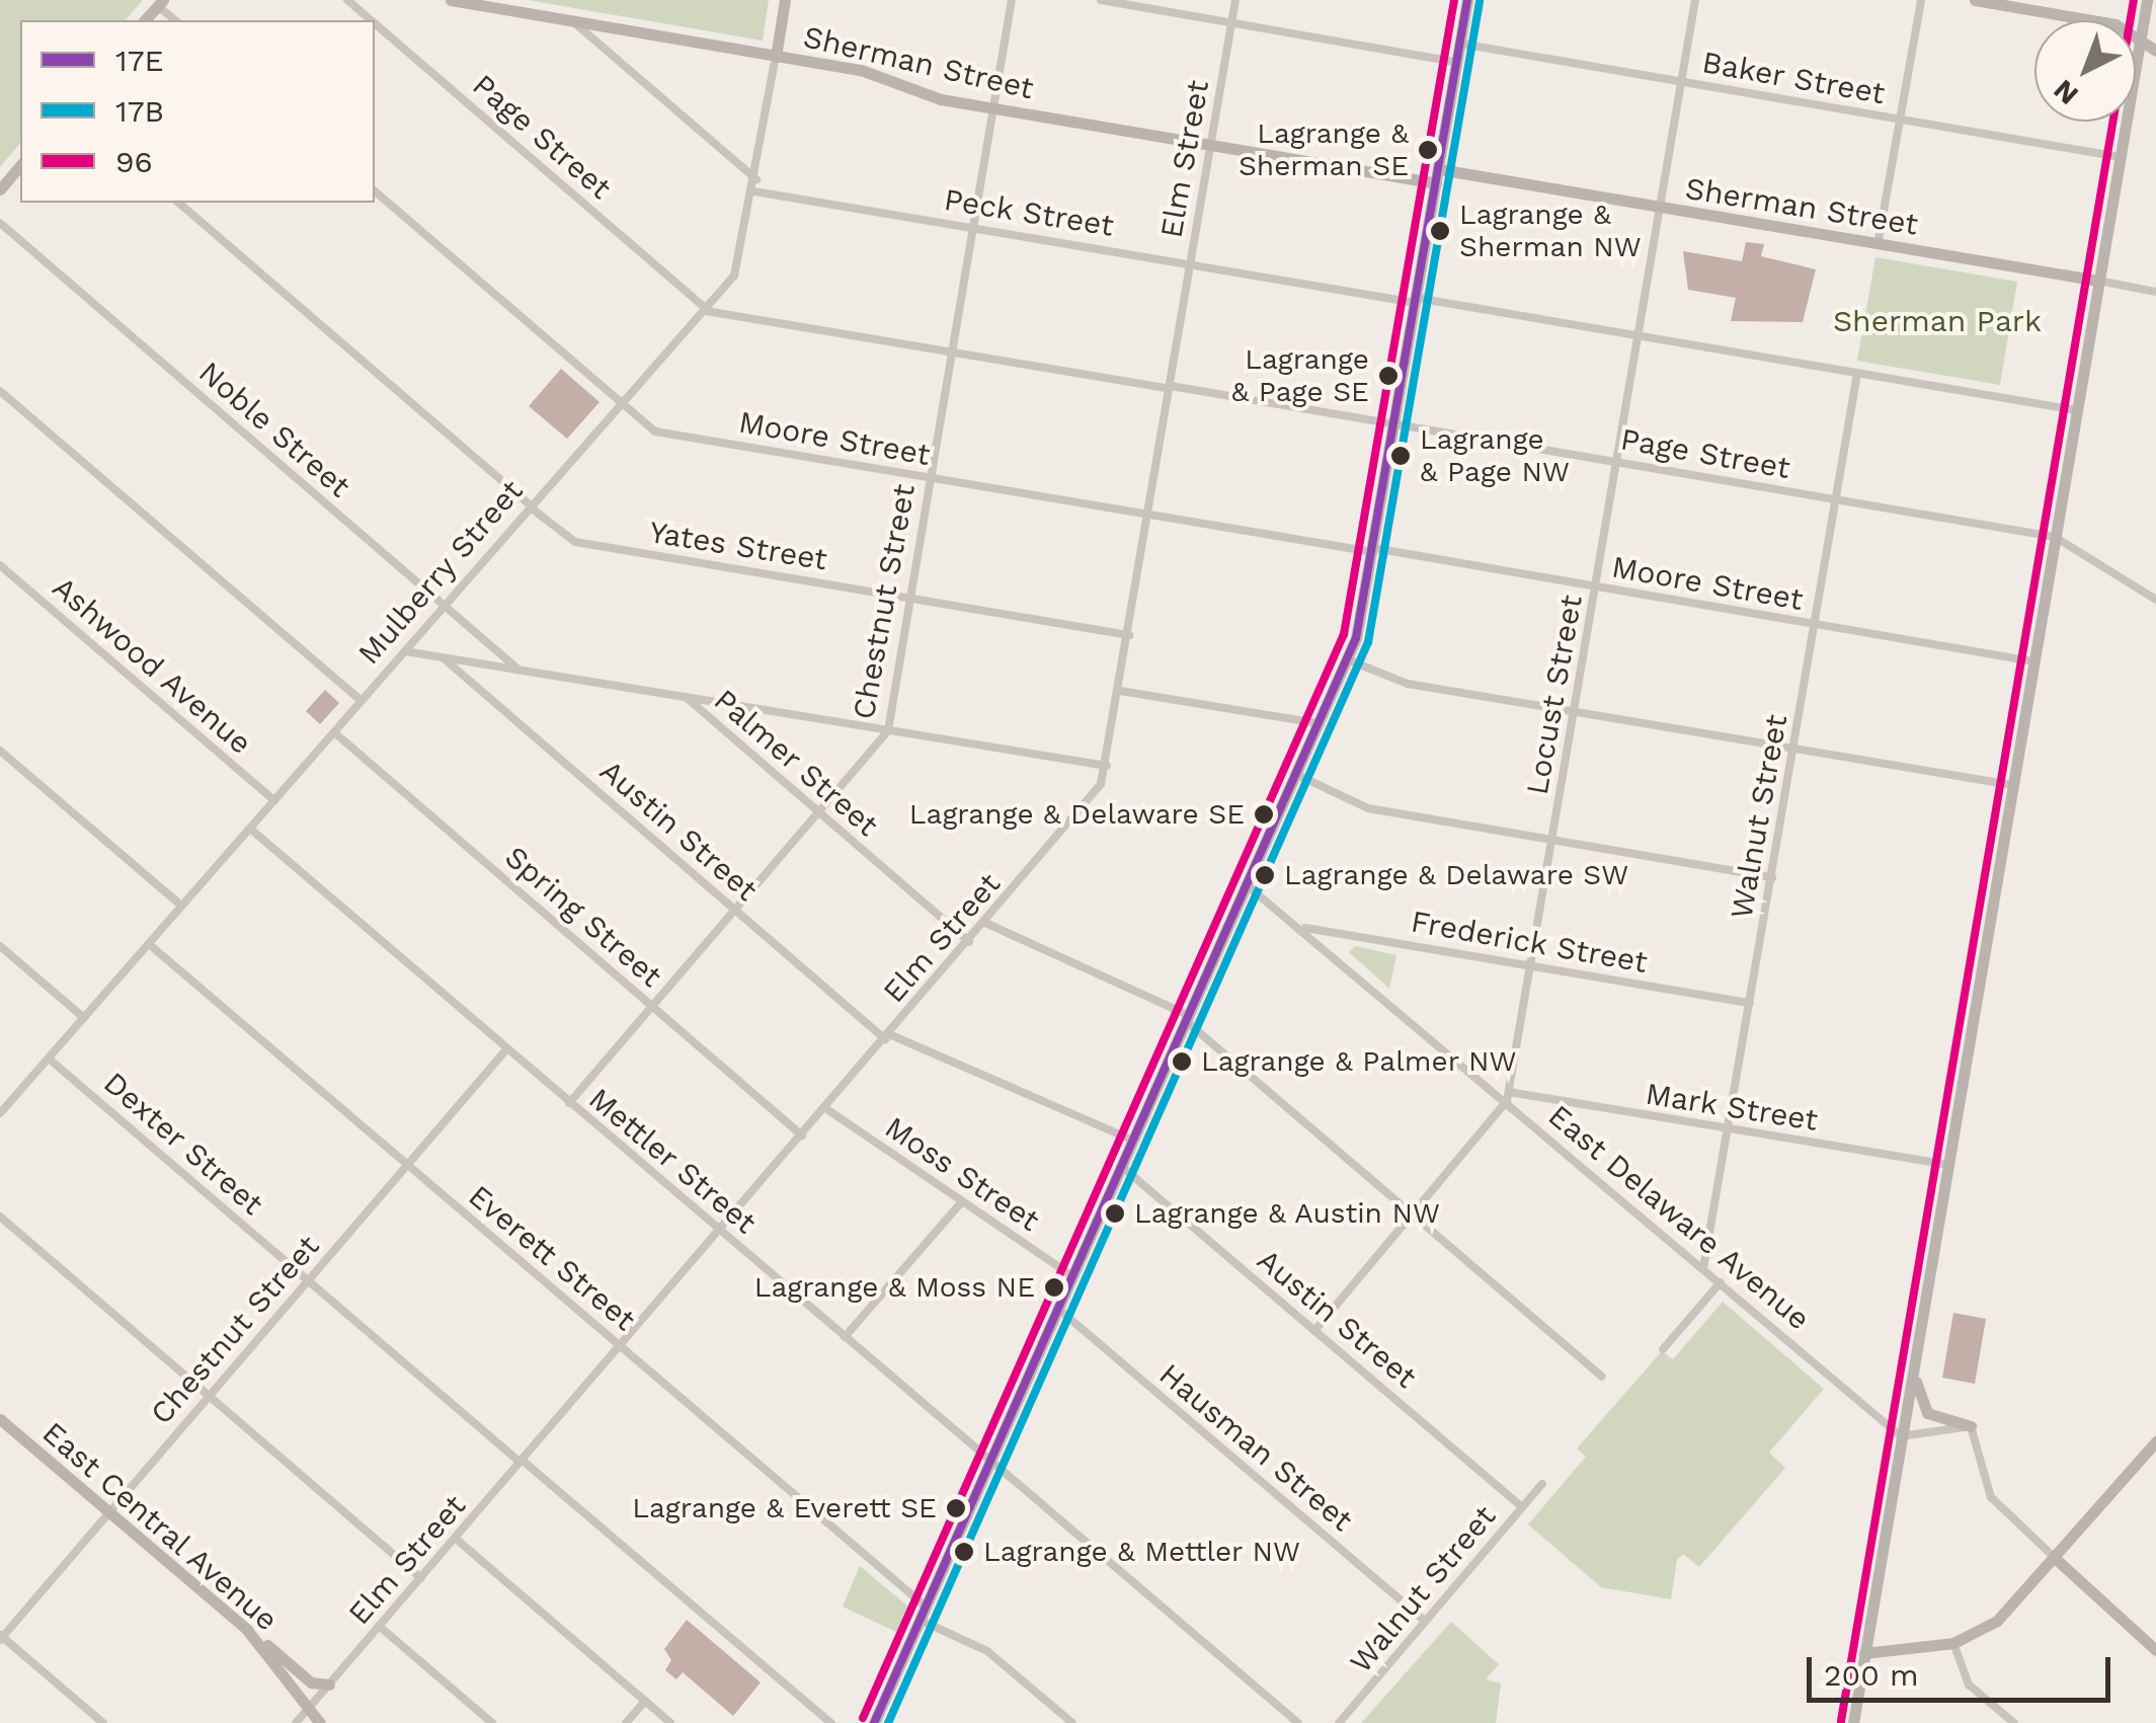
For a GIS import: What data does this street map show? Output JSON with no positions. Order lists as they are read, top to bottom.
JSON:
{
  "streets": {
    "main road": ["Sherman Street", "Mulberry Street", "East Central Avenue"],
    "street": [
      "Baker Street",
      "Page Street",
      "Elm Street",
      "Peck Street",
      "Noble Street",
      "Moore Street",
      "Yates Street",
      "Chestnut Street",
      "Ashwood Avenue",
      "Locust Street",
      "Palmer Street",
      "Walnut Street",
      "Austin Street",
      "Spring Street",
      "Frederick Street",
      "Mark Street",
      "Dexter Street",
      "Mettler Street",
      "Moss Street",
      "East Delaware Avenue",
      "Everett Street",
      "Hausman Street"
    ]
  },
  "crossings": [
    ["Sherman Street", "Elm Street"],
    ["Sherman Street", "Mulberry Street"],
    ["Sherman Street", "Chestnut Street"],
    ["Sherman Street", "Locust Street"],
    ["Baker Street", "Locust Street"],
    ["Page Street", "Elm Street"],
    ["Page Street", "Mulberry Street"],
    ["Page Street", "Chestnut Street"],
    ["Page Street", "Locust Street"],
    ["Page Street", "Walnut Street"],
    ["Elm Street", "Peck Street"],
    ["Elm Street", "Moore Street"],
    ["Elm Street", "Yates Street"],
    ["Elm Street", "Palmer Street"],
    ["Elm Street", "Austin Street"],
    ["Elm Street", "Spring Street"],
    ["Elm Street", "Dexter Street"],
    ["Elm Street", "Mettler Street"],
    ["Elm Street", "Moss Street"],
    ["Elm Street", "Everett Street"],
    ["Elm Street", "East Central Avenue"],
    ["Peck Street", "Mulberry Street"],
    ["Peck Street", "Chestnut Street"],
    ["Peck Street", "Locust Street"],
    ["Peck Street", "Walnut Street"],
    ["Noble Street", "Mulberry Street"],
    ["Moore Street", "Mulberry Street"],
    ["Moore Street", "Chestnut Street"],
    ["Moore Street", "Locust Street"],
    ["Moore Street", "Walnut Street"],
    ["Yates Street", "Mulberry Street"],
    ["Yates Street", "Chestnut Street"],
    ["Mulberry Street", "Ashwood Avenue"],
    ["Mulberry Street", "Spring Street"],
    ["Mulberry Street", "Dexter Street"],
    ["Mulberry Street", "Mettler Street"],
    ["Mulberry Street", "Everett Street"],
    ["Chestnut Street", "Palmer Street"],
    ["Chestnut Street", "Austin Street"],
    ["Chestnut Street", "Spring Street"],
    ["Chestnut Street", "Dexter Street"],
    ["Chestnut Street", "Mettler Street"],
    ["Chestnut Street", "Everett Street"],
    ["Chestnut Street", "East Central Avenue"],
    ["Locust Street", "Austin Street"],
    ["Locust Street", "Frederick Street"],
    ["Locust Street", "Mark Street"],
    ["Locust Street", "East Delaware Avenue"],
    ["Walnut Street", "Austin Street"],
    ["Walnut Street", "Frederick Street"],
    ["Walnut Street", "Mark Street"],
    ["Walnut Street", "East Delaware Avenue"],
    ["Walnut Street", "Hausman Street"],
    ["Frederick Street", "East Delaware Avenue"],
    ["Mark Street", "East Delaware Avenue"]
  ],
  "parks": ["Sherman Park"],
  "places": [
    "Lagrange & Sherman SE",
    "Lagrange & Sherman NW",
    "Lagrange & Page SE",
    "Lagrange & Page NW",
    "Lagrange & Delaware SE",
    "Lagrange & Delaware SW",
    "Lagrange & Palmer NW",
    "Lagrange & Austin NW",
    "Lagrange & Moss NE",
    "Lagrange & Everett SE",
    "Lagrange & Mettler NW"
  ],
  "lines": ["transit line 17E", "transit line 96", "transit line 17B"],
  "legend": ["17E", "17B", "96"],
  "scale_bar": "200 m",
  "north": "bottom left"
}
